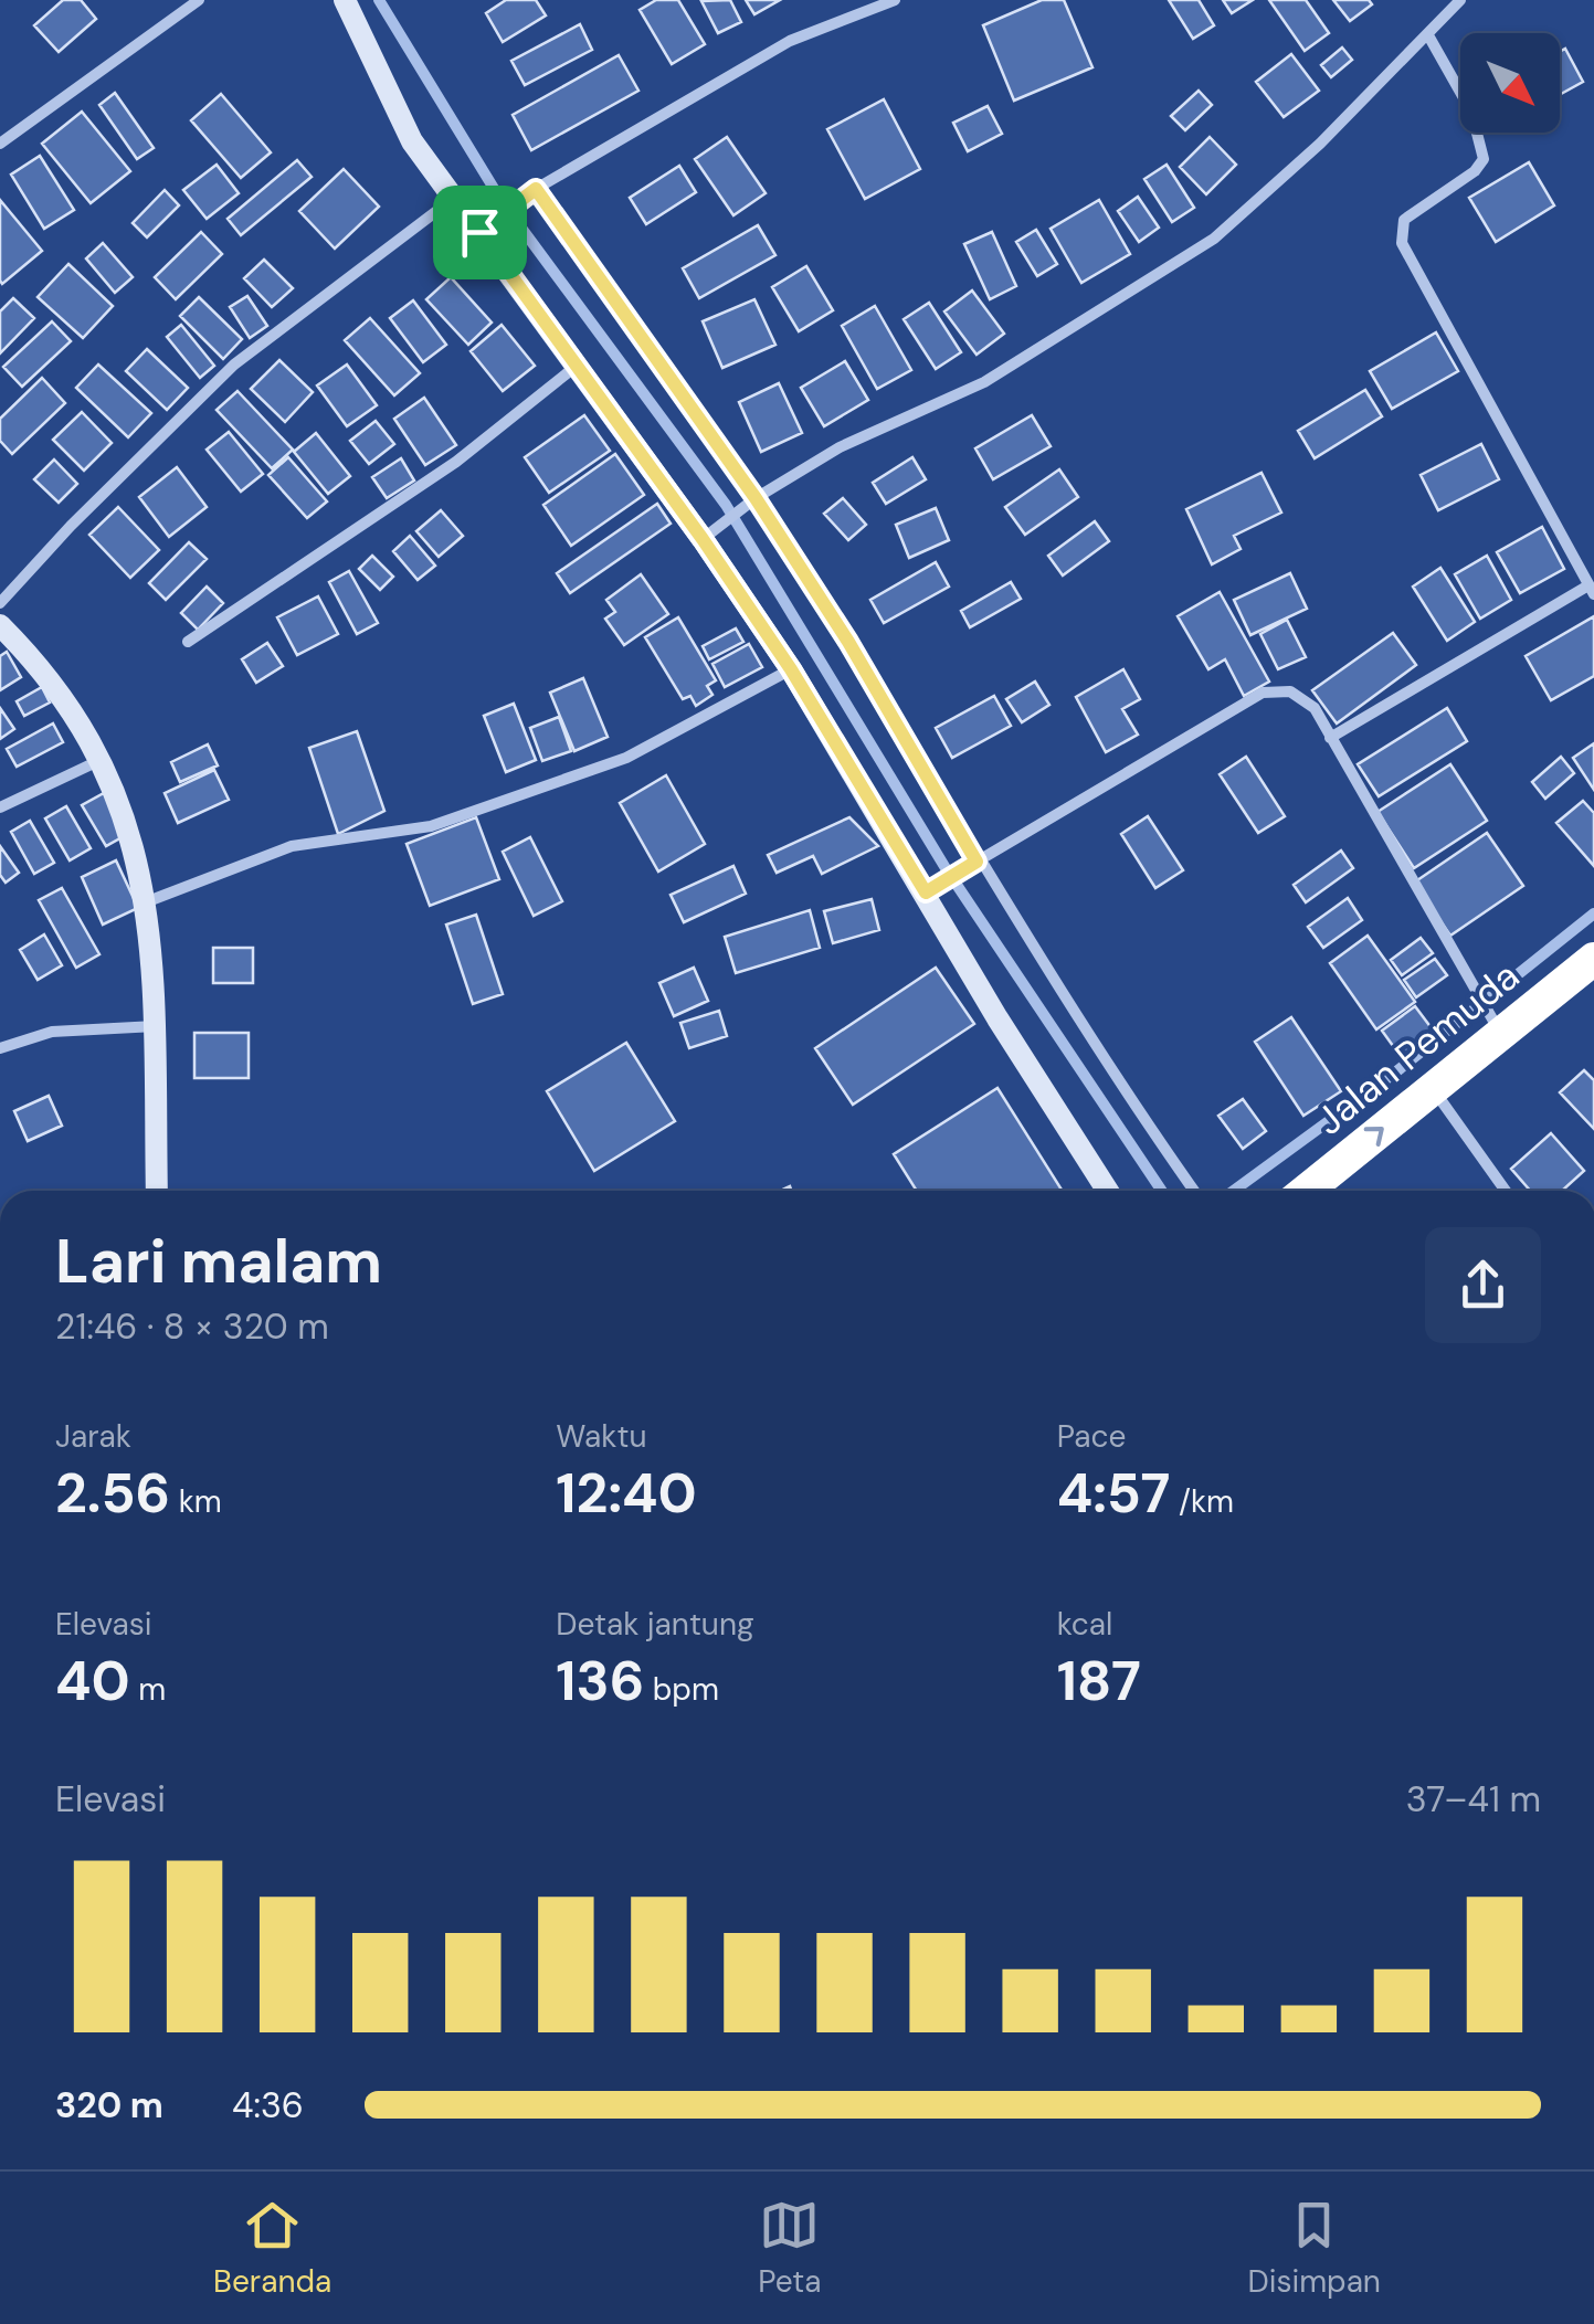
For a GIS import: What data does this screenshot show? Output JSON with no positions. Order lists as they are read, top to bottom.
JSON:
{
  "streets": {
    "highway": ["Jalan Pemuda"]
  },
  "one_way": ["Jalan Pemuda"],
  "north": "bottom right",
  "page": {
    "heading": ["Lari malam", "21:46 · 8 × 320 m"],
    "stats": [
      ["Jarak", "2.56 km"],
      ["Waktu", "12:40"],
      ["Pace", "4:57 /km"],
      ["Elevasi", "40 m"],
      ["Detak jantung", "136 bpm"],
      ["kcal", "187"]
    ],
    "chart": ["Elevasi", "37–41 m"],
    "list": [
      {
        "name": "320 m",
        "note": "4:36"
      }
    ],
    "tabs": ["Beranda", "Peta", "Disimpan"]
  }
}
